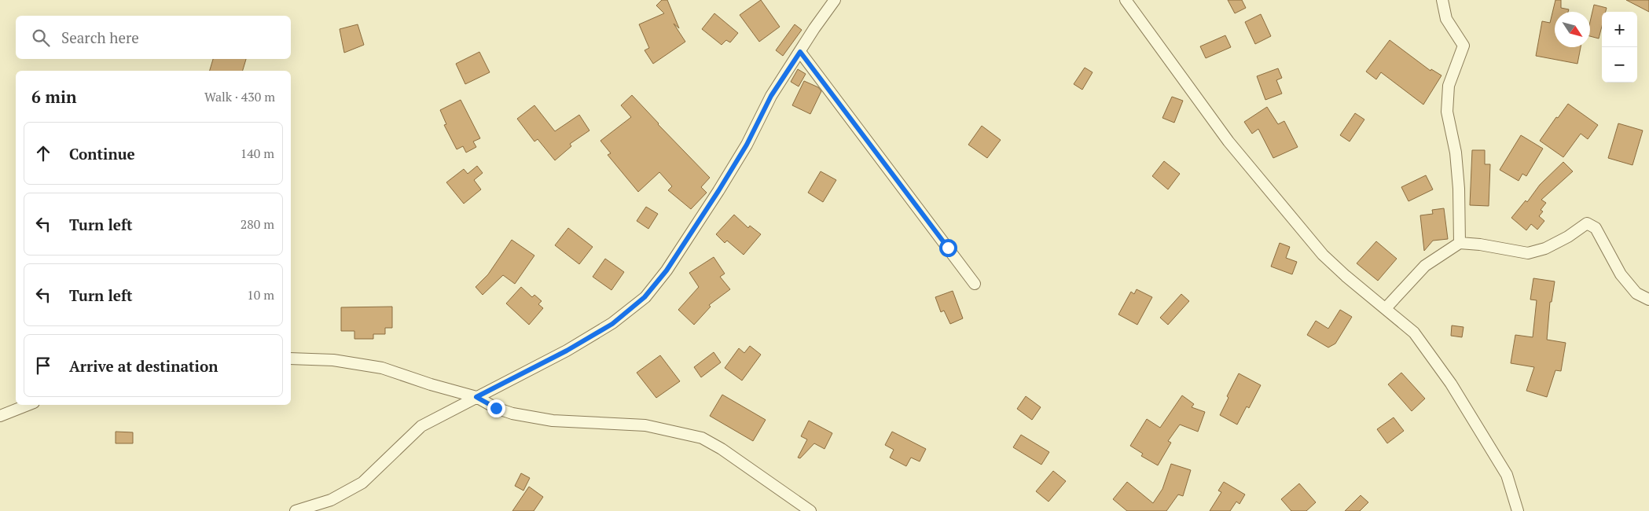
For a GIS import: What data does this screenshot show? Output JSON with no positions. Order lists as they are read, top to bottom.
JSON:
{
  "north": "bottom right",
  "page": {
    "map_buttons": ["+", "−"],
    "search": "Search here",
    "heading": ["6 min", "Walk · 430 m"],
    "list": [
      ["Continue", "140 m"],
      ["Turn left", "280 m"],
      ["Turn left", "10 m"],
      "Arrive at destination"
    ]
  }
}
